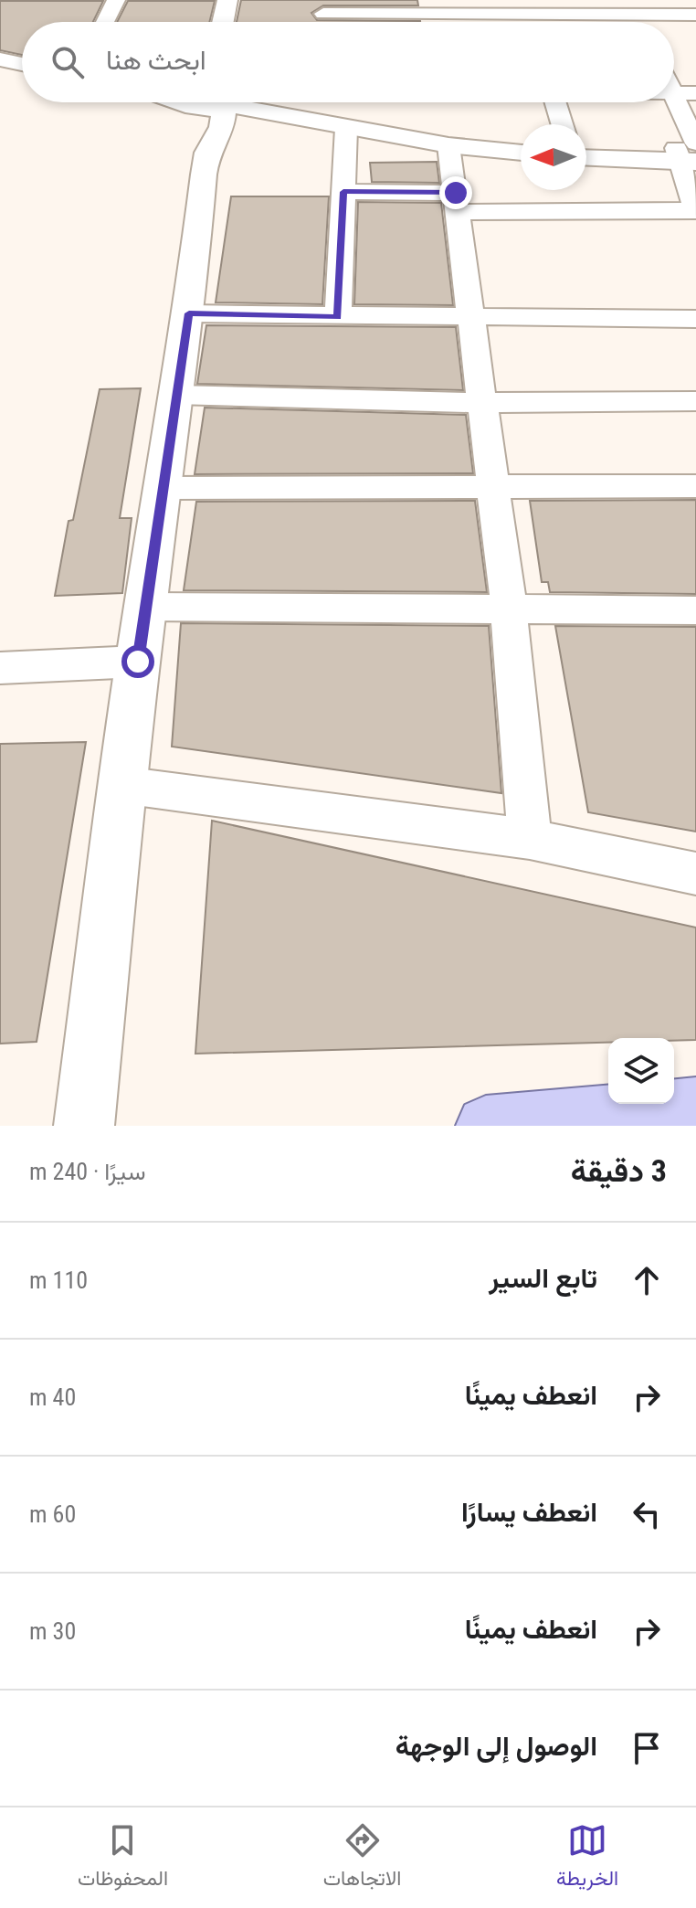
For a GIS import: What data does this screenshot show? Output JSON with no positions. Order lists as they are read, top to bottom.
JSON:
{
  "north": "left",
  "page": {
    "search": "ابحث هنا",
    "heading": ["3 دقيقة", "سيرًا · 240 m"],
    "list": [
      ["تابع السير", "110 m"],
      ["انعطف يمينًا", "40 m"],
      ["انعطف يسارًا", "60 m"],
      ["انعطف يمينًا", "30 m"],
      "الوصول إلى الوجهة"
    ],
    "nav": ["الخريطة", "الاتجاهات", "المحفوظات"]
  }
}
